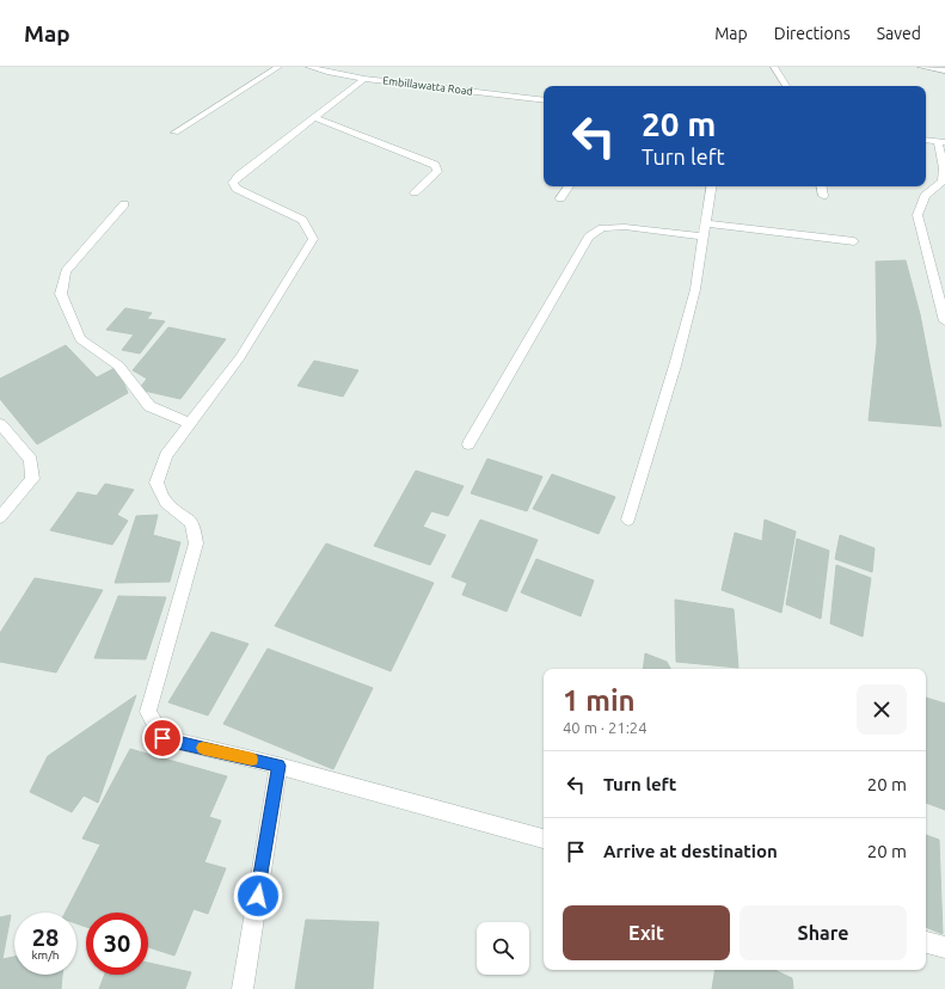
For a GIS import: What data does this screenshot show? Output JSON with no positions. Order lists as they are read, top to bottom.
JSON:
{
  "streets": {
    "street": ["Embillawatta Road"]
  },
  "page": {
    "header": "Map",
    "nav": ["Map", "Directions", "Saved"],
    "turn": ["20 m", "Turn left"],
    "heading": ["1 min", "40 m · 21:24"],
    "list": [
      {
        "name": "Turn left",
        "value": "20 m"
      },
      {
        "name": "Arrive at destination",
        "value": "20 m"
      }
    ],
    "buttons": ["Exit", "Share"],
    "speed": "28 km/h",
    "limit": "30"
  }
}
